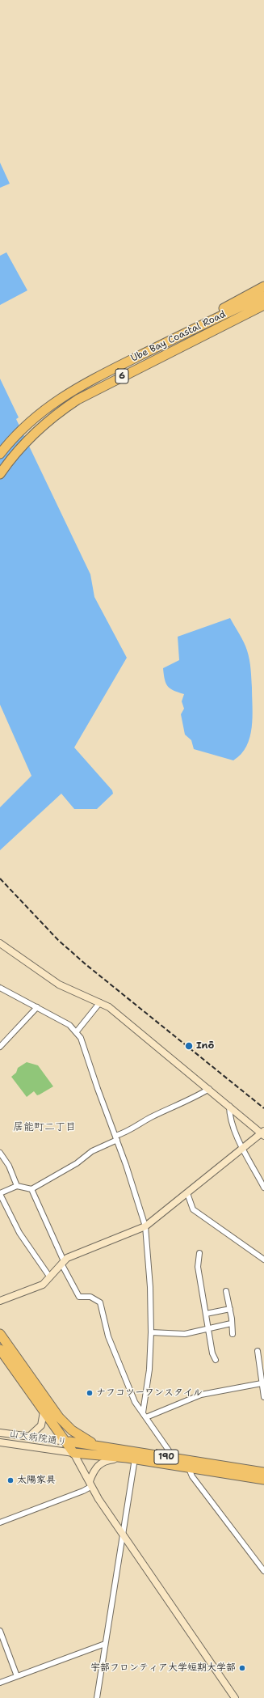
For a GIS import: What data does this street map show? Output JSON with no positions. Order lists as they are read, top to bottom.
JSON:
{
  "streets": {
    "highway": ["Ube Bay Coastal Road", "6", "190"],
    "street": ["山大病院通り"]
  },
  "crossings": [
    ["山大病院通り", "190"]
  ],
  "districts": ["居能町二丁目"],
  "places": [
    "Inō",
    "ナフコツーワンスタイル",
    "太陽家具",
    "宇部フロンティア大学短期大学部"
  ]
}
